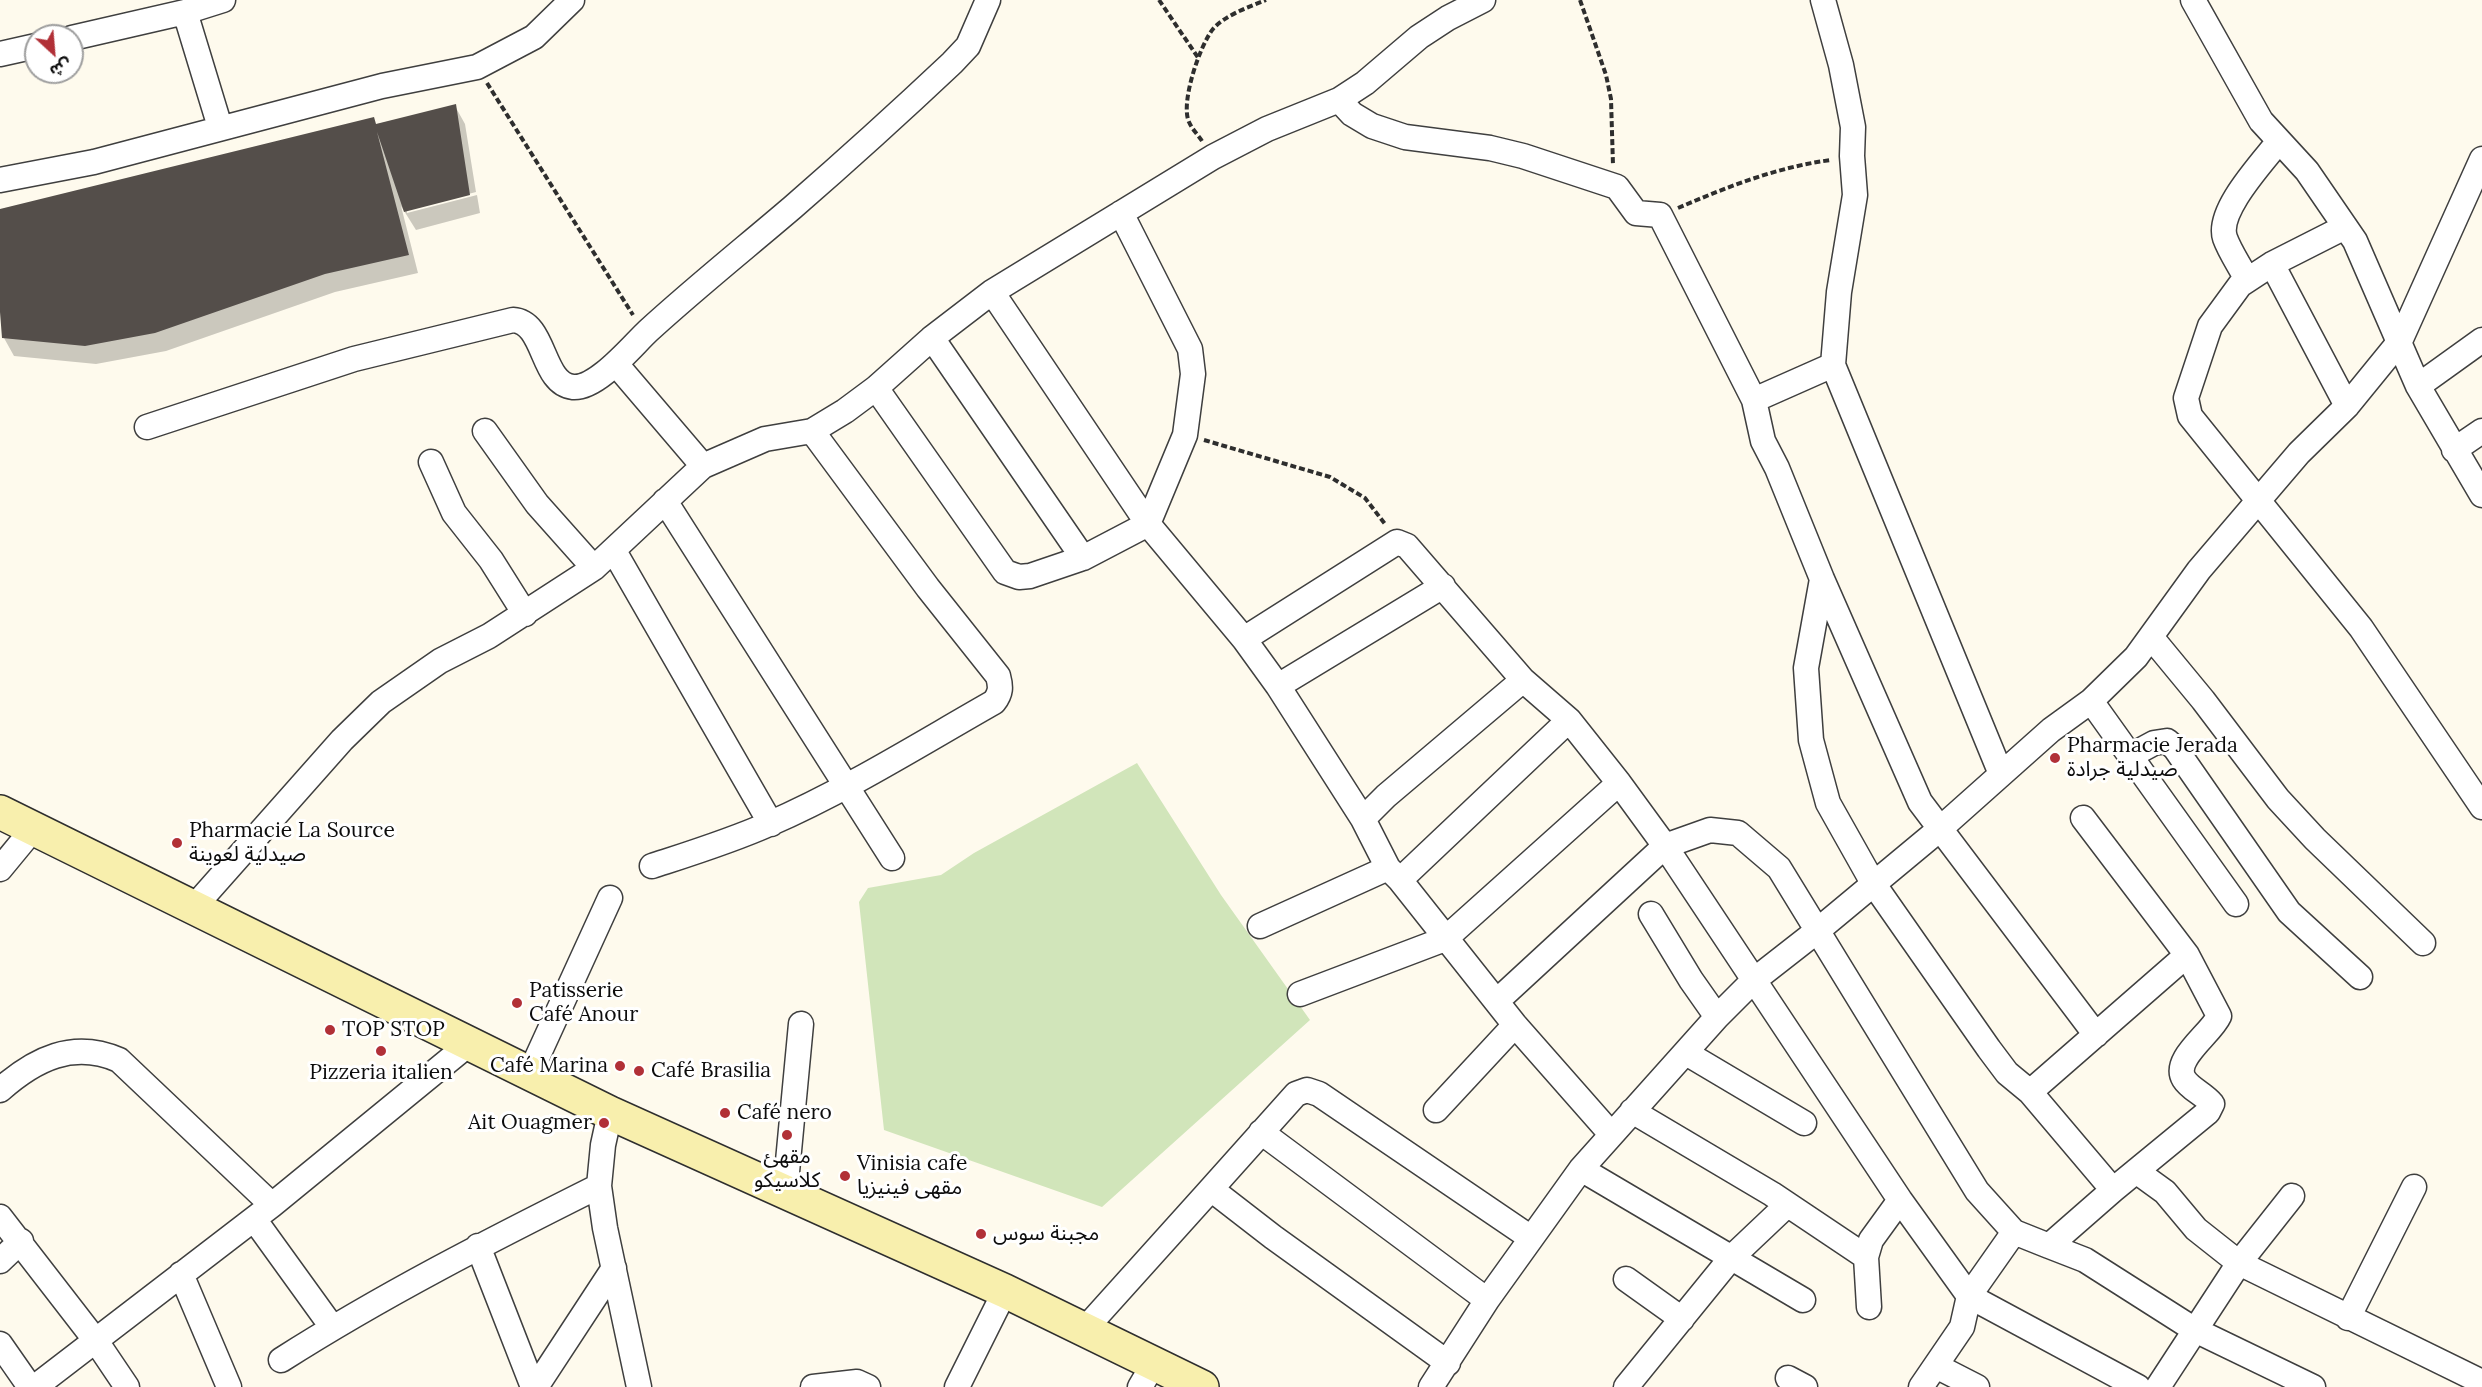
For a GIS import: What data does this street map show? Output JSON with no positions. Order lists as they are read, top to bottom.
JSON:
{
  "places": [
    "Pharmacie Jerada صيدلية جرادة",
    "Pharmacie La Source صيدلية لعوينة",
    "Patisserie Café Anour",
    "TOP STOP",
    "Pizzeria italien",
    "Café Marina",
    "Café Brasilia",
    "Café nero",
    "Ait Ouagmer",
    "مقهئ كلاسيكو",
    "Vinisia cafe مقهى فينيزيا",
    "مجبنة سوس"
  ],
  "north": "bottom right"
}
